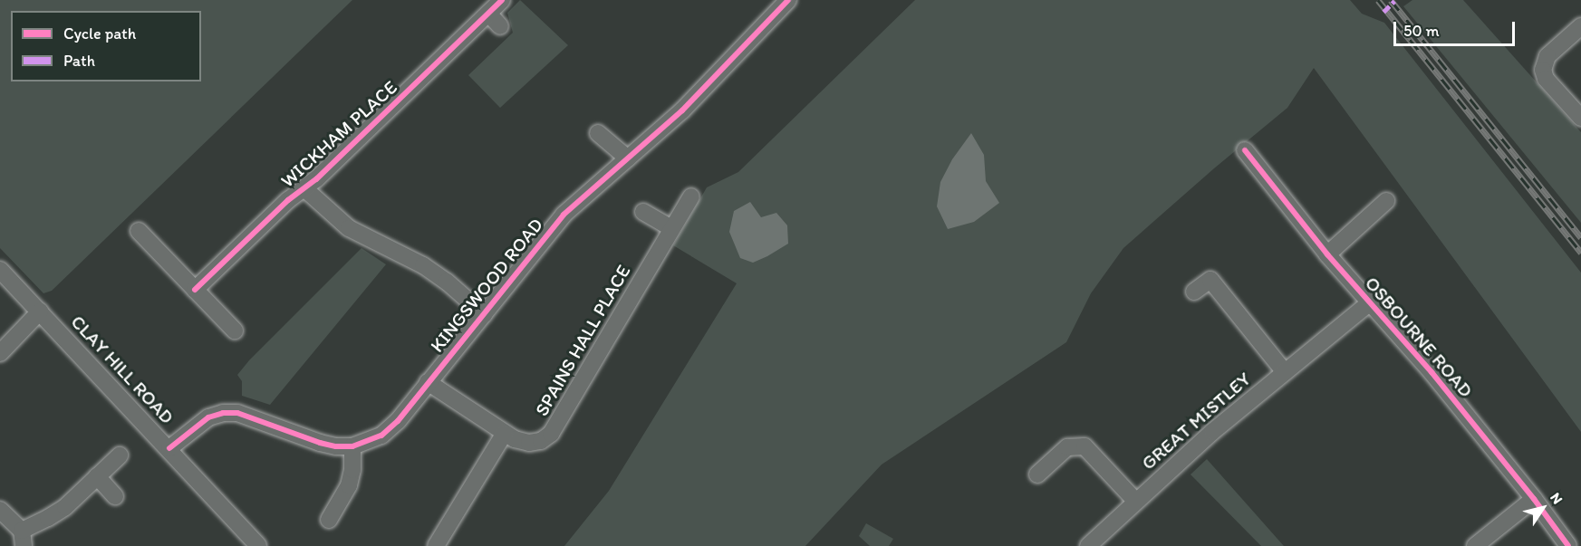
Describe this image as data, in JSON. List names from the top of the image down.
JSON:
{
  "streets": {
    "street": [
      "WICKHAM PLACE",
      "KINGSWOOD ROAD",
      "OSBOURNE ROAD",
      "SPAINS HALL PLACE",
      "CLAY HILL ROAD",
      "GREAT MISTLEY"
    ]
  },
  "crossings": [
    ["WICKHAM PLACE", "KINGSWOOD ROAD"],
    ["KINGSWOOD ROAD", "SPAINS HALL PLACE"],
    ["KINGSWOOD ROAD", "CLAY HILL ROAD"],
    ["OSBOURNE ROAD", "GREAT MISTLEY"]
  ],
  "legend": ["Cycle path", "Path"],
  "scale_bar": "50 m",
  "north": "top right"
}
